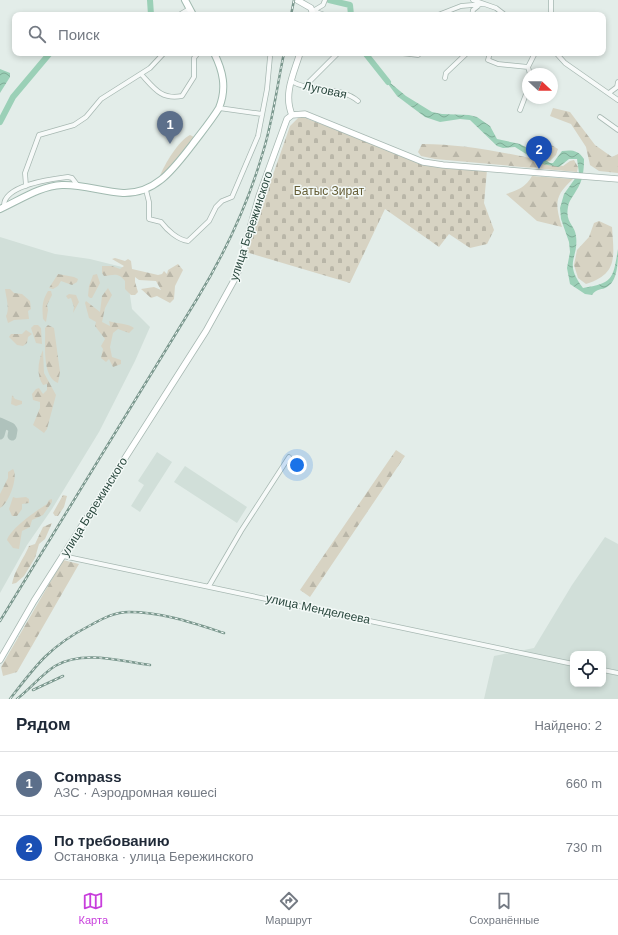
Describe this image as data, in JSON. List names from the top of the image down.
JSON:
{
  "streets": {
    "main road": ["улица Бережинского"],
    "street": ["Луговая", "улица Менделеева"]
  },
  "crossings": [
    ["улица Бережинского", "улица Менделеева"]
  ],
  "parks": ["Батыс Зират"],
  "north": "right",
  "page": {
    "search": "Поиск",
    "pins": ["1", "2"],
    "heading": ["Рядом", "Найдено: 2"],
    "list": [
      {
        "mark": "1",
        "name": "Compass",
        "note": "АЗС · Аэродромная көшесі",
        "value": "660 m"
      },
      {
        "mark": "2",
        "name": "По требованию",
        "note": "Остановка · улица Бережинского",
        "value": "730 m"
      }
    ],
    "nav": ["Карта", "Маршрут", "Сохранённые"]
  }
}
